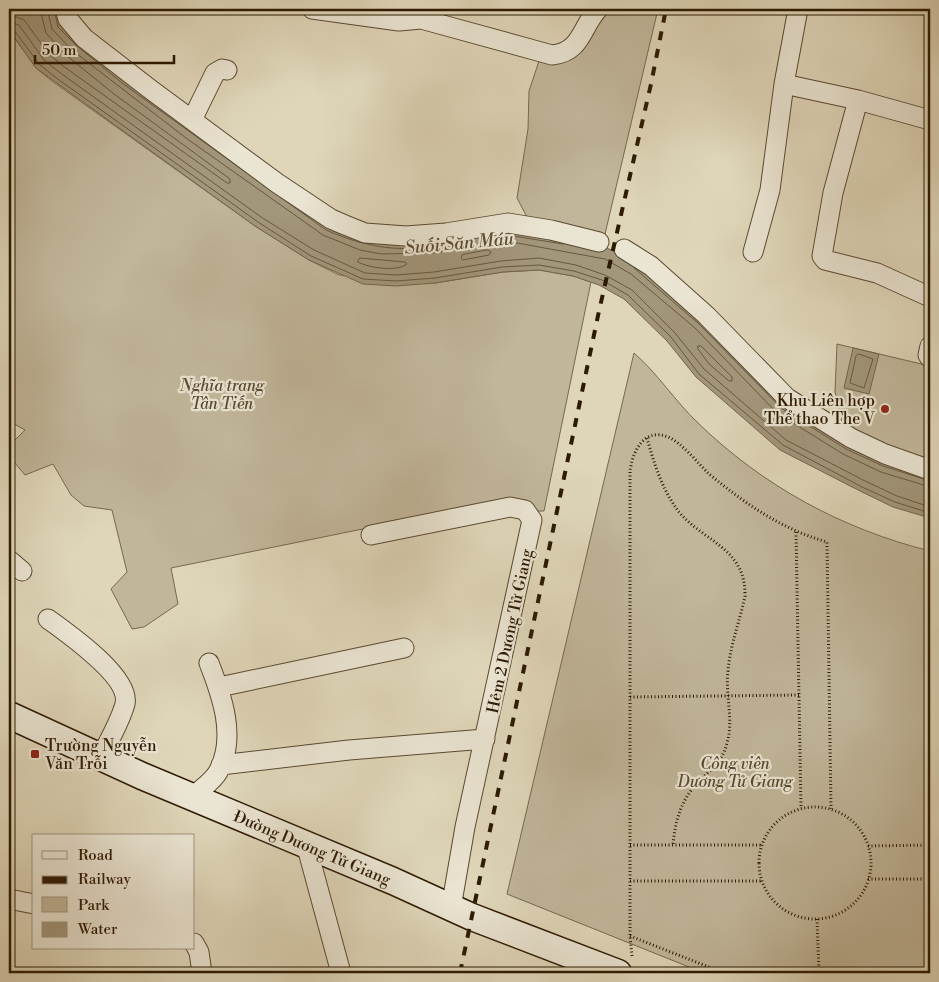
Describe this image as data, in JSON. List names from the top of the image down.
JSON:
{
  "streets": {
    "main road": ["Đường Dương Tử Giang"],
    "street": ["Hẻm 2 Dương Tử Giang"]
  },
  "crossings": [
    ["Hẻm 2 Dương Tử Giang", "Đường Dương Tử Giang"]
  ],
  "water": ["Suối Săn Máu"],
  "parks": ["Nghĩa trang Tân Tiến", "Công viên Dương Tử Giang"],
  "places": {
    "other": ["Khu Liên hợp Thể thao The V"],
    "transit": ["Trường Nguyễn Văn Trỗi"]
  },
  "legend": [
    "Road",
    "Railway",
    "Park",
    "Water"
  ],
  "scale_bar": "50 m"
}
